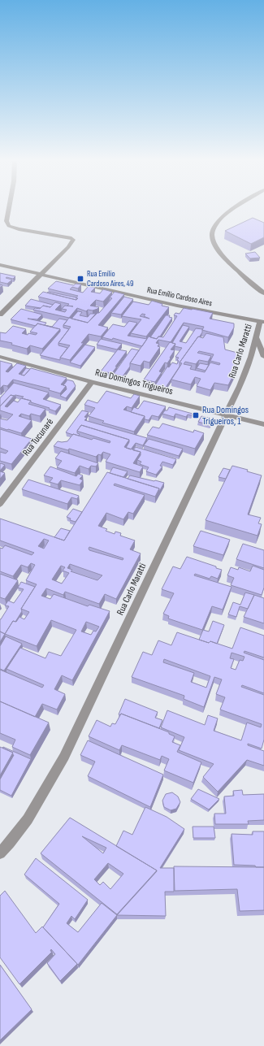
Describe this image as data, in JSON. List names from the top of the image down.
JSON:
{
  "streets": {
    "street": [
      "Rua Emílio Cardoso Aires",
      "Rua Carlo Maratti",
      "Rua Domingos Trigueiros",
      "Rua Tucunaré"
    ]
  },
  "crossings": [
    ["Rua Emílio Cardoso Aires", "Rua Carlo Maratti"],
    ["Rua Carlo Maratti", "Rua Domingos Trigueiros"],
    ["Rua Domingos Trigueiros", "Rua Tucunaré"]
  ],
  "places": {
    "transit": ["Rua Emílio Cardoso Aires, 49", "Rua Domingos Trigueiros, 1"]
  }
}
